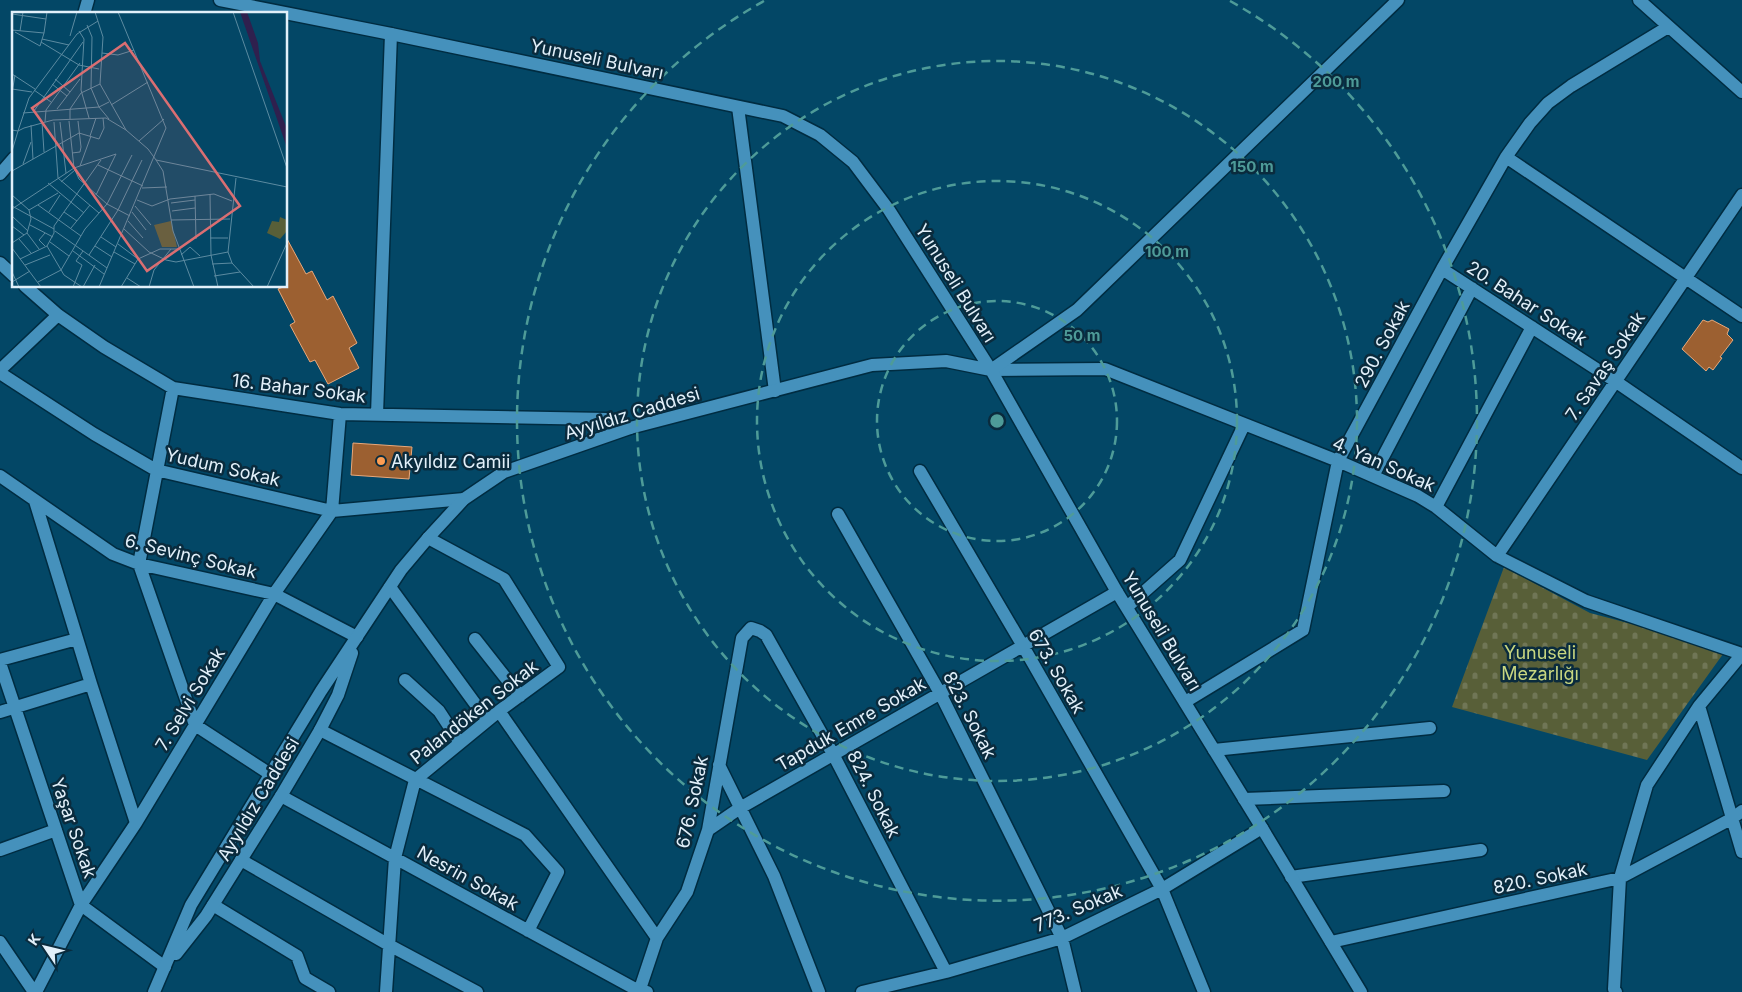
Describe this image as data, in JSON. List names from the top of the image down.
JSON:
{
  "streets": {
    "street": [
      "Yunuseli Bulvarı",
      "20. Bahar Sokak",
      "290. Sokak",
      "7. Savaş Sokak",
      "16. Bahar Sokak",
      "Ayyıldız Caddesi",
      "4. Yan Sokak",
      "Yudum Sokak",
      "6. Sevinç Sokak",
      "673. Sokak",
      "7. Selvi Sokak",
      "Palandöken Sokak",
      "823. Sokak",
      "Tapduk Emre Sokak",
      "824. Sokak",
      "676. Sokak",
      "Yaşar Sokak",
      "Nesrin Sokak",
      "820. Sokak",
      "773. Sokak"
    ]
  },
  "crossings": [
    ["Yunuseli Bulvarı", "290. Sokak"],
    ["Yunuseli Bulvarı", "Ayyıldız Caddesi"],
    ["Yunuseli Bulvarı", "4. Yan Sokak"],
    ["Yunuseli Bulvarı", "Tapduk Emre Sokak"],
    ["Yunuseli Bulvarı", "820. Sokak"],
    ["Yunuseli Bulvarı", "773. Sokak"],
    ["20. Bahar Sokak", "290. Sokak"],
    ["20. Bahar Sokak", "7. Savaş Sokak"],
    ["290. Sokak", "4. Yan Sokak"],
    ["7. Savaş Sokak", "4. Yan Sokak"],
    ["16. Bahar Sokak", "Ayyıldız Caddesi"],
    ["Ayyıldız Caddesi", "4. Yan Sokak"],
    ["Ayyıldız Caddesi", "Yudum Sokak"],
    ["Ayyıldız Caddesi", "6. Sevinç Sokak"],
    ["Ayyıldız Caddesi", "Palandöken Sokak"],
    ["Ayyıldız Caddesi", "Yaşar Sokak"],
    ["Ayyıldız Caddesi", "Nesrin Sokak"],
    ["Yudum Sokak", "7. Selvi Sokak"],
    ["6. Sevinç Sokak", "7. Selvi Sokak"],
    ["673. Sokak", "Tapduk Emre Sokak"],
    ["673. Sokak", "773. Sokak"],
    ["7. Selvi Sokak", "Yaşar Sokak"],
    ["Palandöken Sokak", "Nesrin Sokak"],
    ["823. Sokak", "Tapduk Emre Sokak"],
    ["823. Sokak", "773. Sokak"],
    ["Tapduk Emre Sokak", "824. Sokak"],
    ["Tapduk Emre Sokak", "676. Sokak"],
    ["824. Sokak", "676. Sokak"],
    ["824. Sokak", "773. Sokak"],
    ["676. Sokak", "Nesrin Sokak"]
  ],
  "parks": ["Yunuseli Mezarlığı"],
  "places": ["Akyıldız Camii"],
  "north": "top left",
  "rings": [
    "200 m",
    "150 m",
    "100 m",
    "50 m"
  ]
}
